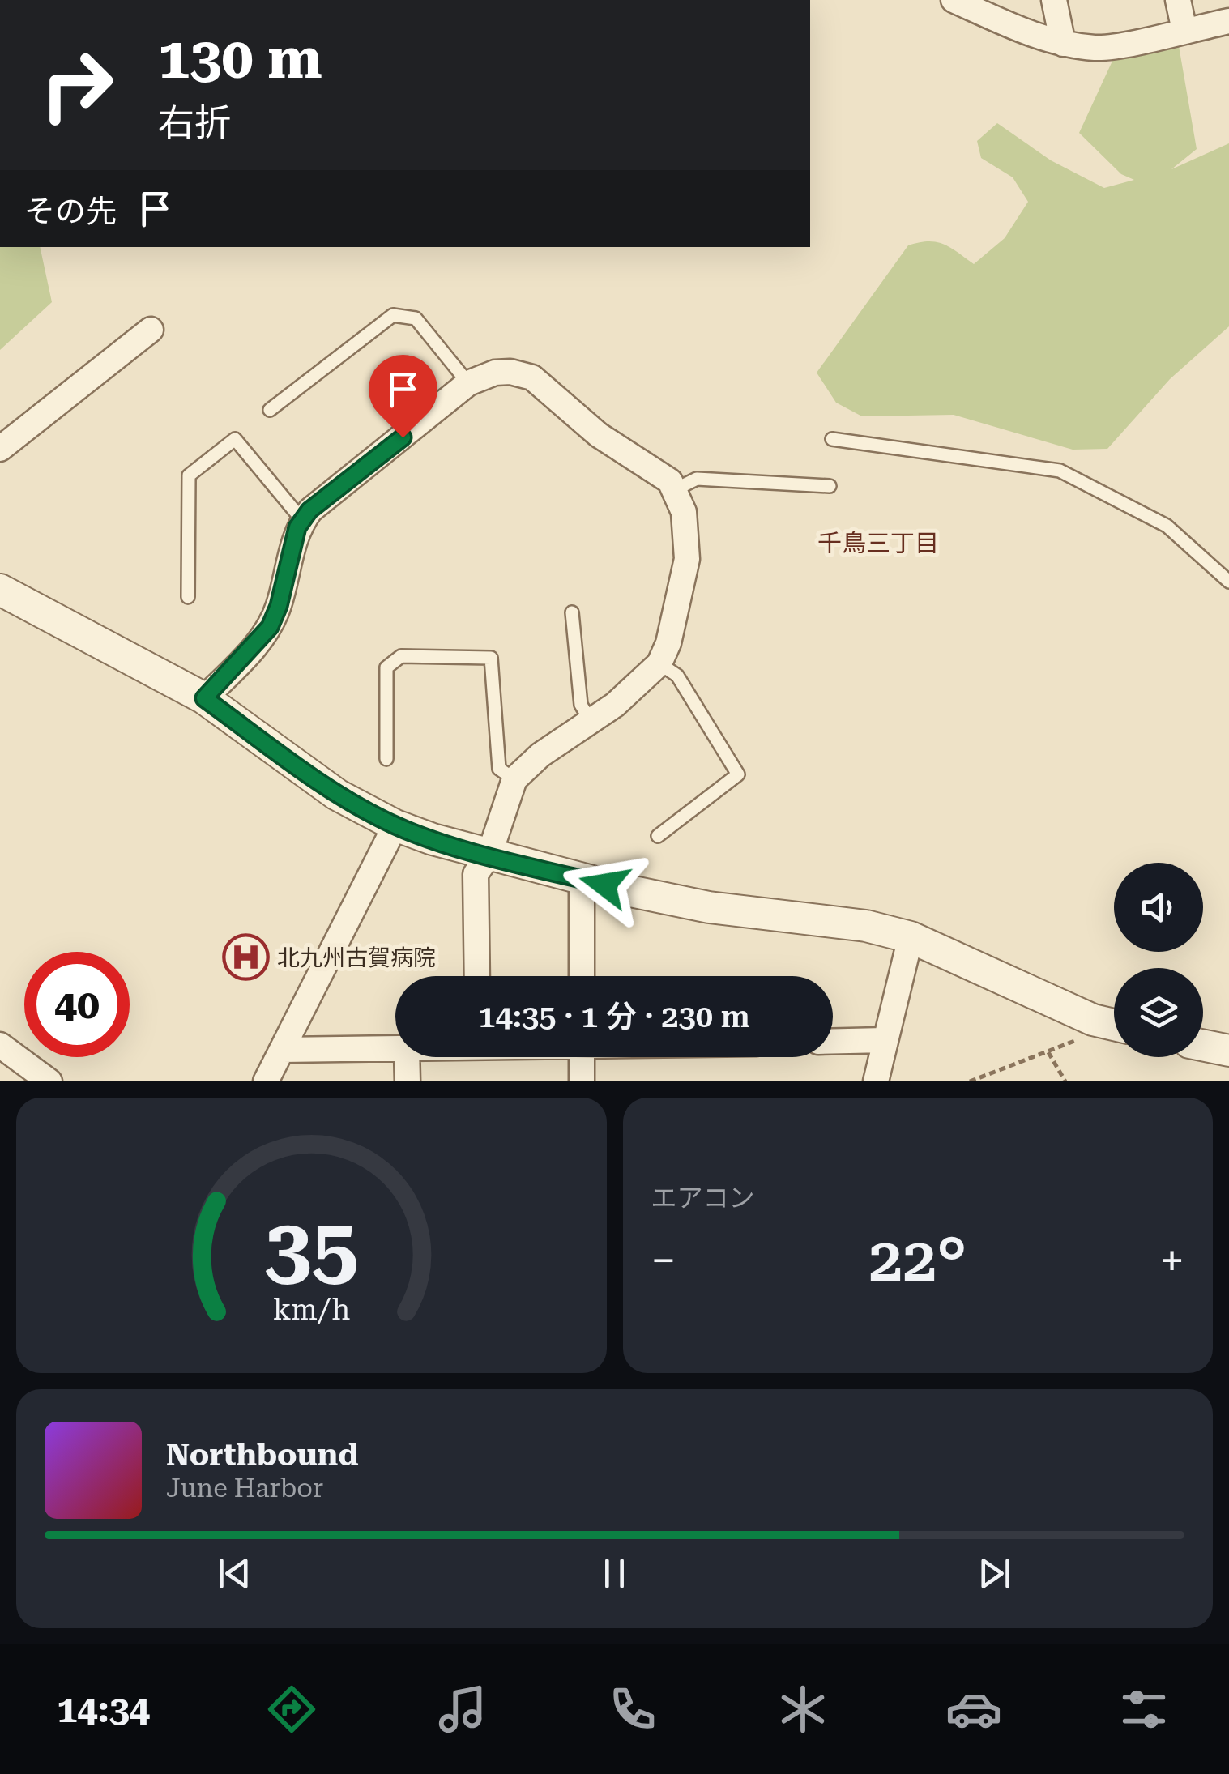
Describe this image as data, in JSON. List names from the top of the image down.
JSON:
{
  "districts": ["千鳥三丁目"],
  "places": {
    "hospital": ["北九州古賀病院"]
  },
  "page": {
    "turn": ["130 m", "右折"],
    "then": "その先",
    "limit": "40",
    "trip": "14:35 · 1 分 · 230 m",
    "tile": "エアコン",
    "heat": ["−", "22°", "+"],
    "song": ["Northbound", "June Harbor"],
    "tabs": "14:34",
    "gauge": ["35", "km/h"]
  }
}
